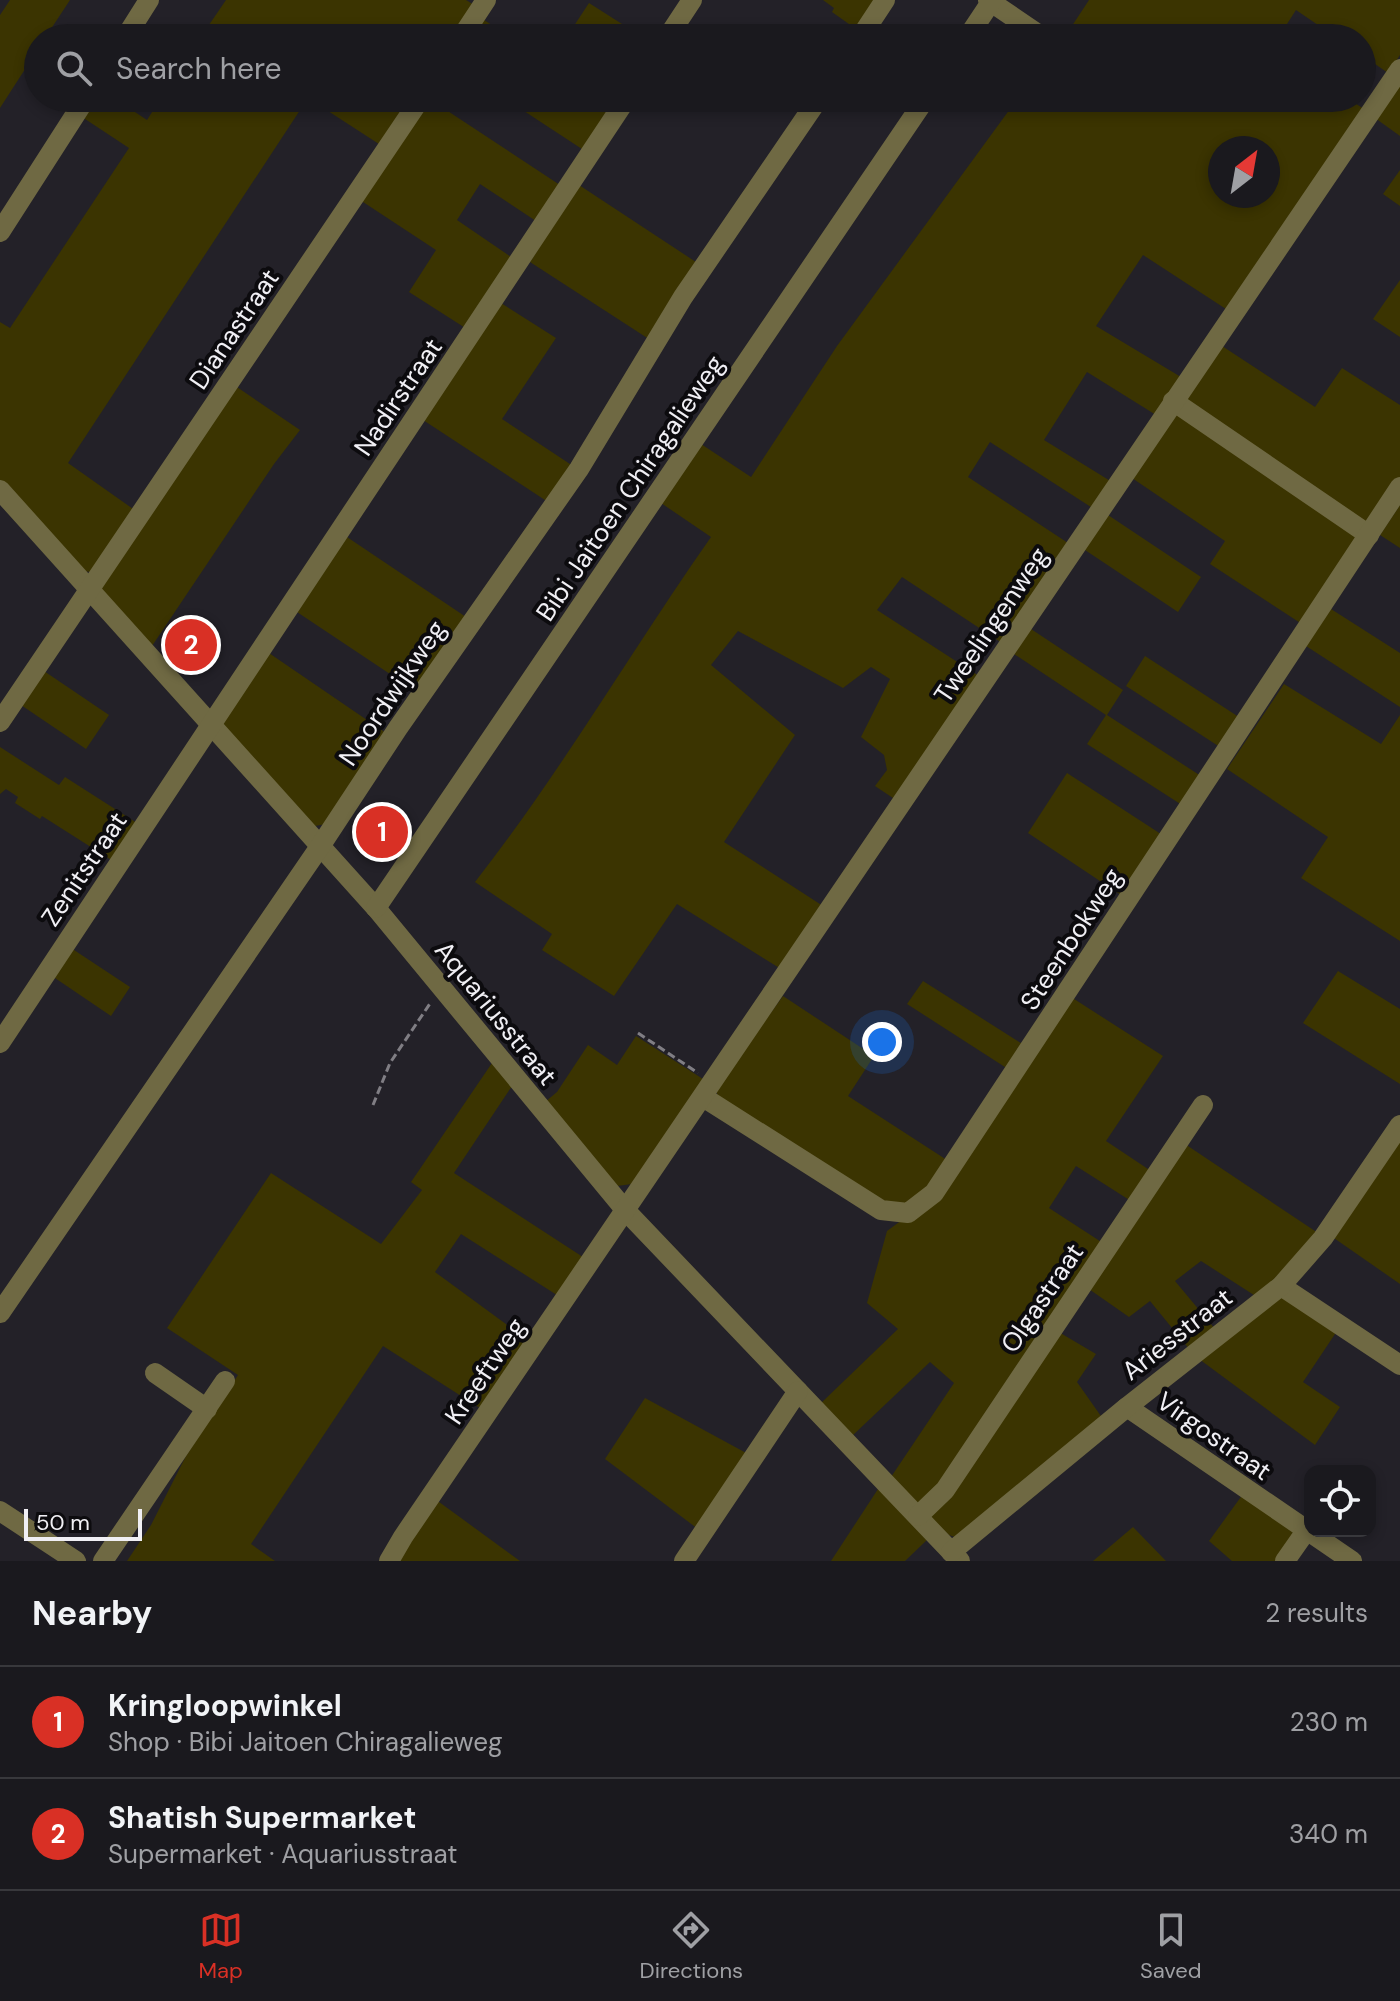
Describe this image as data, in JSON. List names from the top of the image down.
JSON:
{
  "streets": {
    "street": [
      "Dianastraat",
      "Nadirstraat",
      "Bibi Jaitoen Chiragalieweg",
      "Tweelingenweg",
      "Noordwijkweg",
      "Zenitstraat",
      "Steenbokweg",
      "Aquariusstraat",
      "Olgastraat",
      "Ariesstraat",
      "Kreeftweg",
      "Virgostraat"
    ]
  },
  "crossings": [
    ["Dianastraat", "Aquariusstraat"],
    ["Nadirstraat", "Zenitstraat"],
    ["Nadirstraat", "Aquariusstraat"],
    ["Bibi Jaitoen Chiragalieweg", "Aquariusstraat"],
    ["Tweelingenweg", "Steenbokweg"],
    ["Tweelingenweg", "Aquariusstraat"],
    ["Tweelingenweg", "Kreeftweg"],
    ["Noordwijkweg", "Aquariusstraat"],
    ["Zenitstraat", "Aquariusstraat"],
    ["Aquariusstraat", "Olgastraat"],
    ["Aquariusstraat", "Ariesstraat"],
    ["Aquariusstraat", "Kreeftweg"],
    ["Ariesstraat", "Virgostraat"]
  ],
  "scale_bar": "50 m",
  "north": "top right",
  "page": {
    "search": "Search here",
    "pins": ["2", "1"],
    "scale": "50 m",
    "heading": ["Nearby", "2 results"],
    "list": [
      {
        "mark": "1",
        "name": "Kringloopwinkel",
        "note": "Shop · Bibi Jaitoen Chiragalieweg",
        "value": "230 m"
      },
      {
        "mark": "2",
        "name": "Shatish Supermarket",
        "note": "Supermarket · Aquariusstraat",
        "value": "340 m"
      }
    ],
    "nav": ["Map", "Directions", "Saved"]
  }
}
